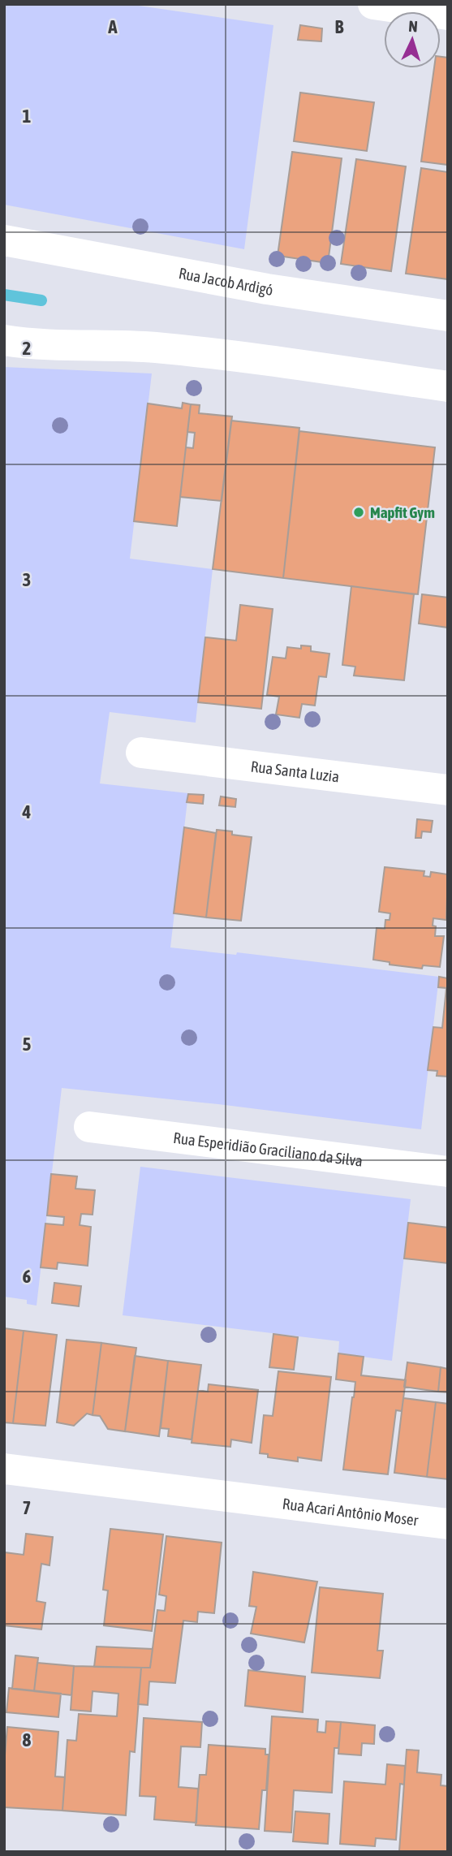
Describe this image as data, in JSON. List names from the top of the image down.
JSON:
{
  "streets": {
    "street": [
      "Rua Jacob Ardigó",
      "Rua Santa Luzia",
      "Rua Esperidião Graciliano da Silva",
      "Rua Acari Antônio Moser"
    ]
  },
  "places": ["Mapfit Gym"],
  "north": "top",
  "grid": {
    "columns": ["A", "B"],
    "rows": [
      "1",
      "2",
      "3",
      "4",
      "5",
      "6",
      "7",
      "8"
    ]
  }
}
